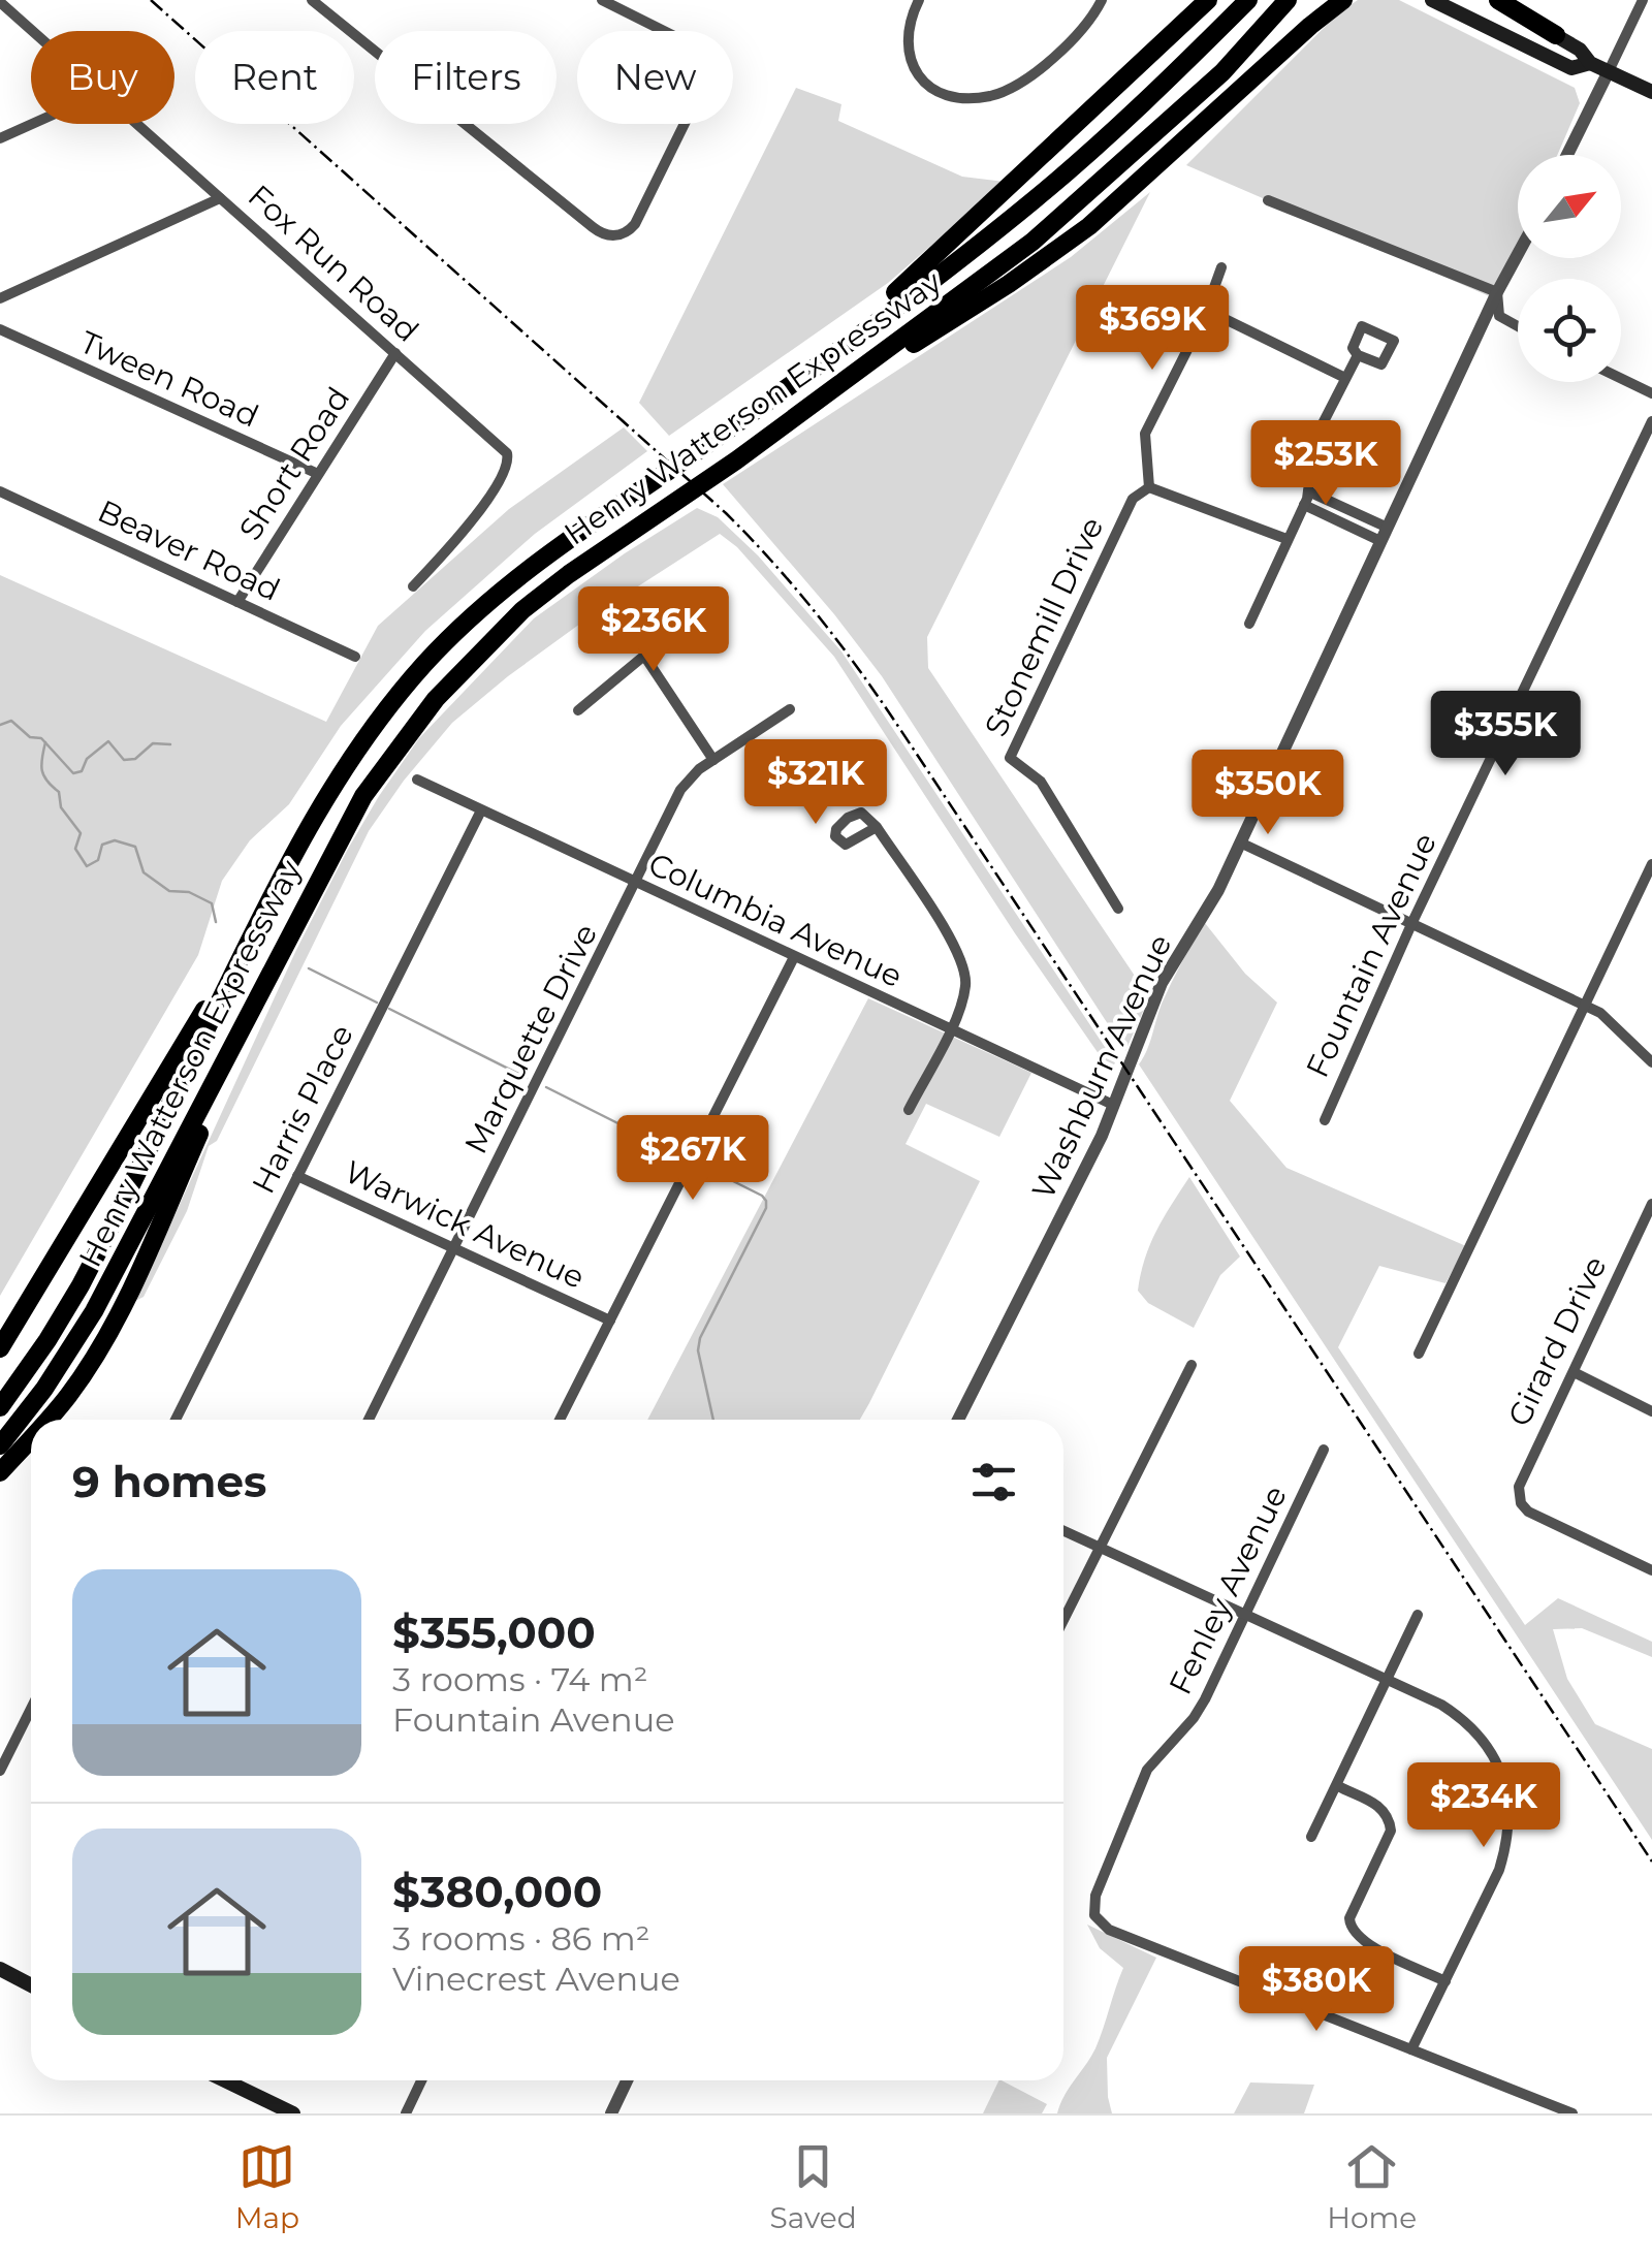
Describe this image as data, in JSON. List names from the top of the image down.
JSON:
{
  "streets": {
    "highway": ["Henry Watterson Expressway"],
    "street": [
      "Fox Run Road",
      "Tween Road",
      "Short Road",
      "Beaver Road",
      "Stonemill Drive",
      "Columbia Avenue",
      "Fountain Avenue",
      "Marquette Drive",
      "Washburn Avenue",
      "Harris Place",
      "Warwick Avenue",
      "Girard Drive",
      "Fenley Avenue"
    ]
  },
  "crossings": [
    ["Fox Run Road", "Short Road"],
    ["Tween Road", "Short Road"],
    ["Short Road", "Beaver Road"],
    ["Columbia Avenue", "Marquette Drive"],
    ["Columbia Avenue", "Washburn Avenue"],
    ["Columbia Avenue", "Harris Place"],
    ["Marquette Drive", "Warwick Avenue"],
    ["Harris Place", "Warwick Avenue"]
  ],
  "north": "top right",
  "page": {
    "chip": [
      "Buy",
      "Rent",
      "Filters",
      "New"
    ],
    "price": [
      "$369K",
      "$253K",
      "$236K",
      "$355K",
      "$321K",
      "$350K",
      "$267K",
      "$234K",
      "$380K"
    ],
    "heading": "9 homes",
    "list": [
      {
        "name": "$355,000",
        "note": "3 rooms · 74 m² · Fountain Avenue"
      },
      {
        "name": "$380,000",
        "note": "3 rooms · 86 m² · Vinecrest Avenue"
      }
    ],
    "tabs": ["Map", "Saved", "Home"]
  }
}
